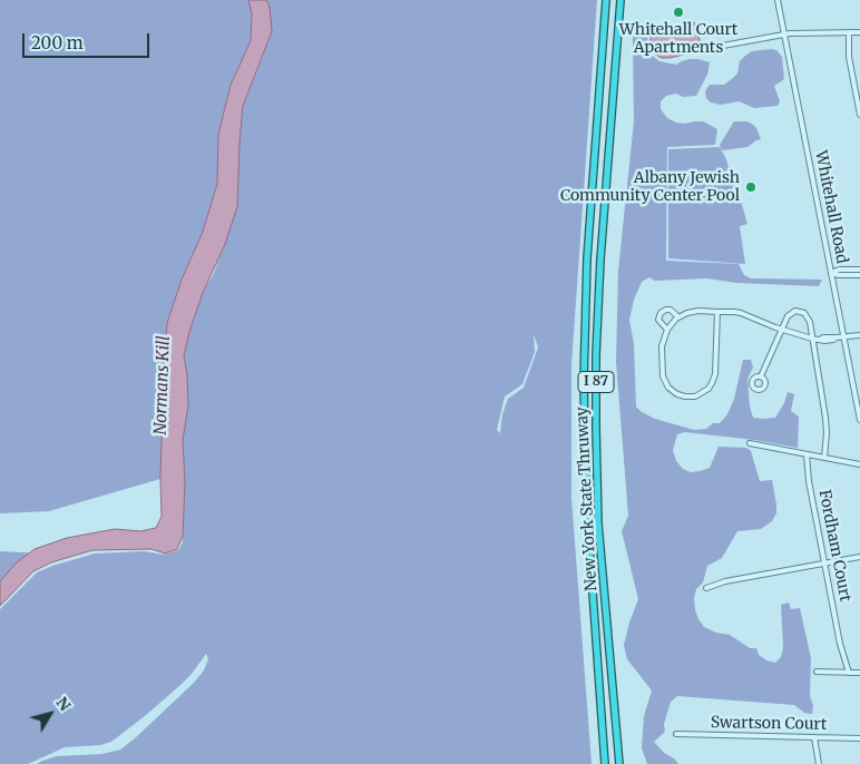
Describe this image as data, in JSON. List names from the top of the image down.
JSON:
{
  "streets": {
    "highway": ["I 87", "New York State Thruway"],
    "street": ["Whitehall Road", "Fordham Court", "Swartson Court"]
  },
  "water": ["Normans Kill"],
  "places": ["Whitehall Court Apartments", "Albany Jewish Community Center Pool"],
  "scale_bar": "200 m",
  "north": "top right"
}
